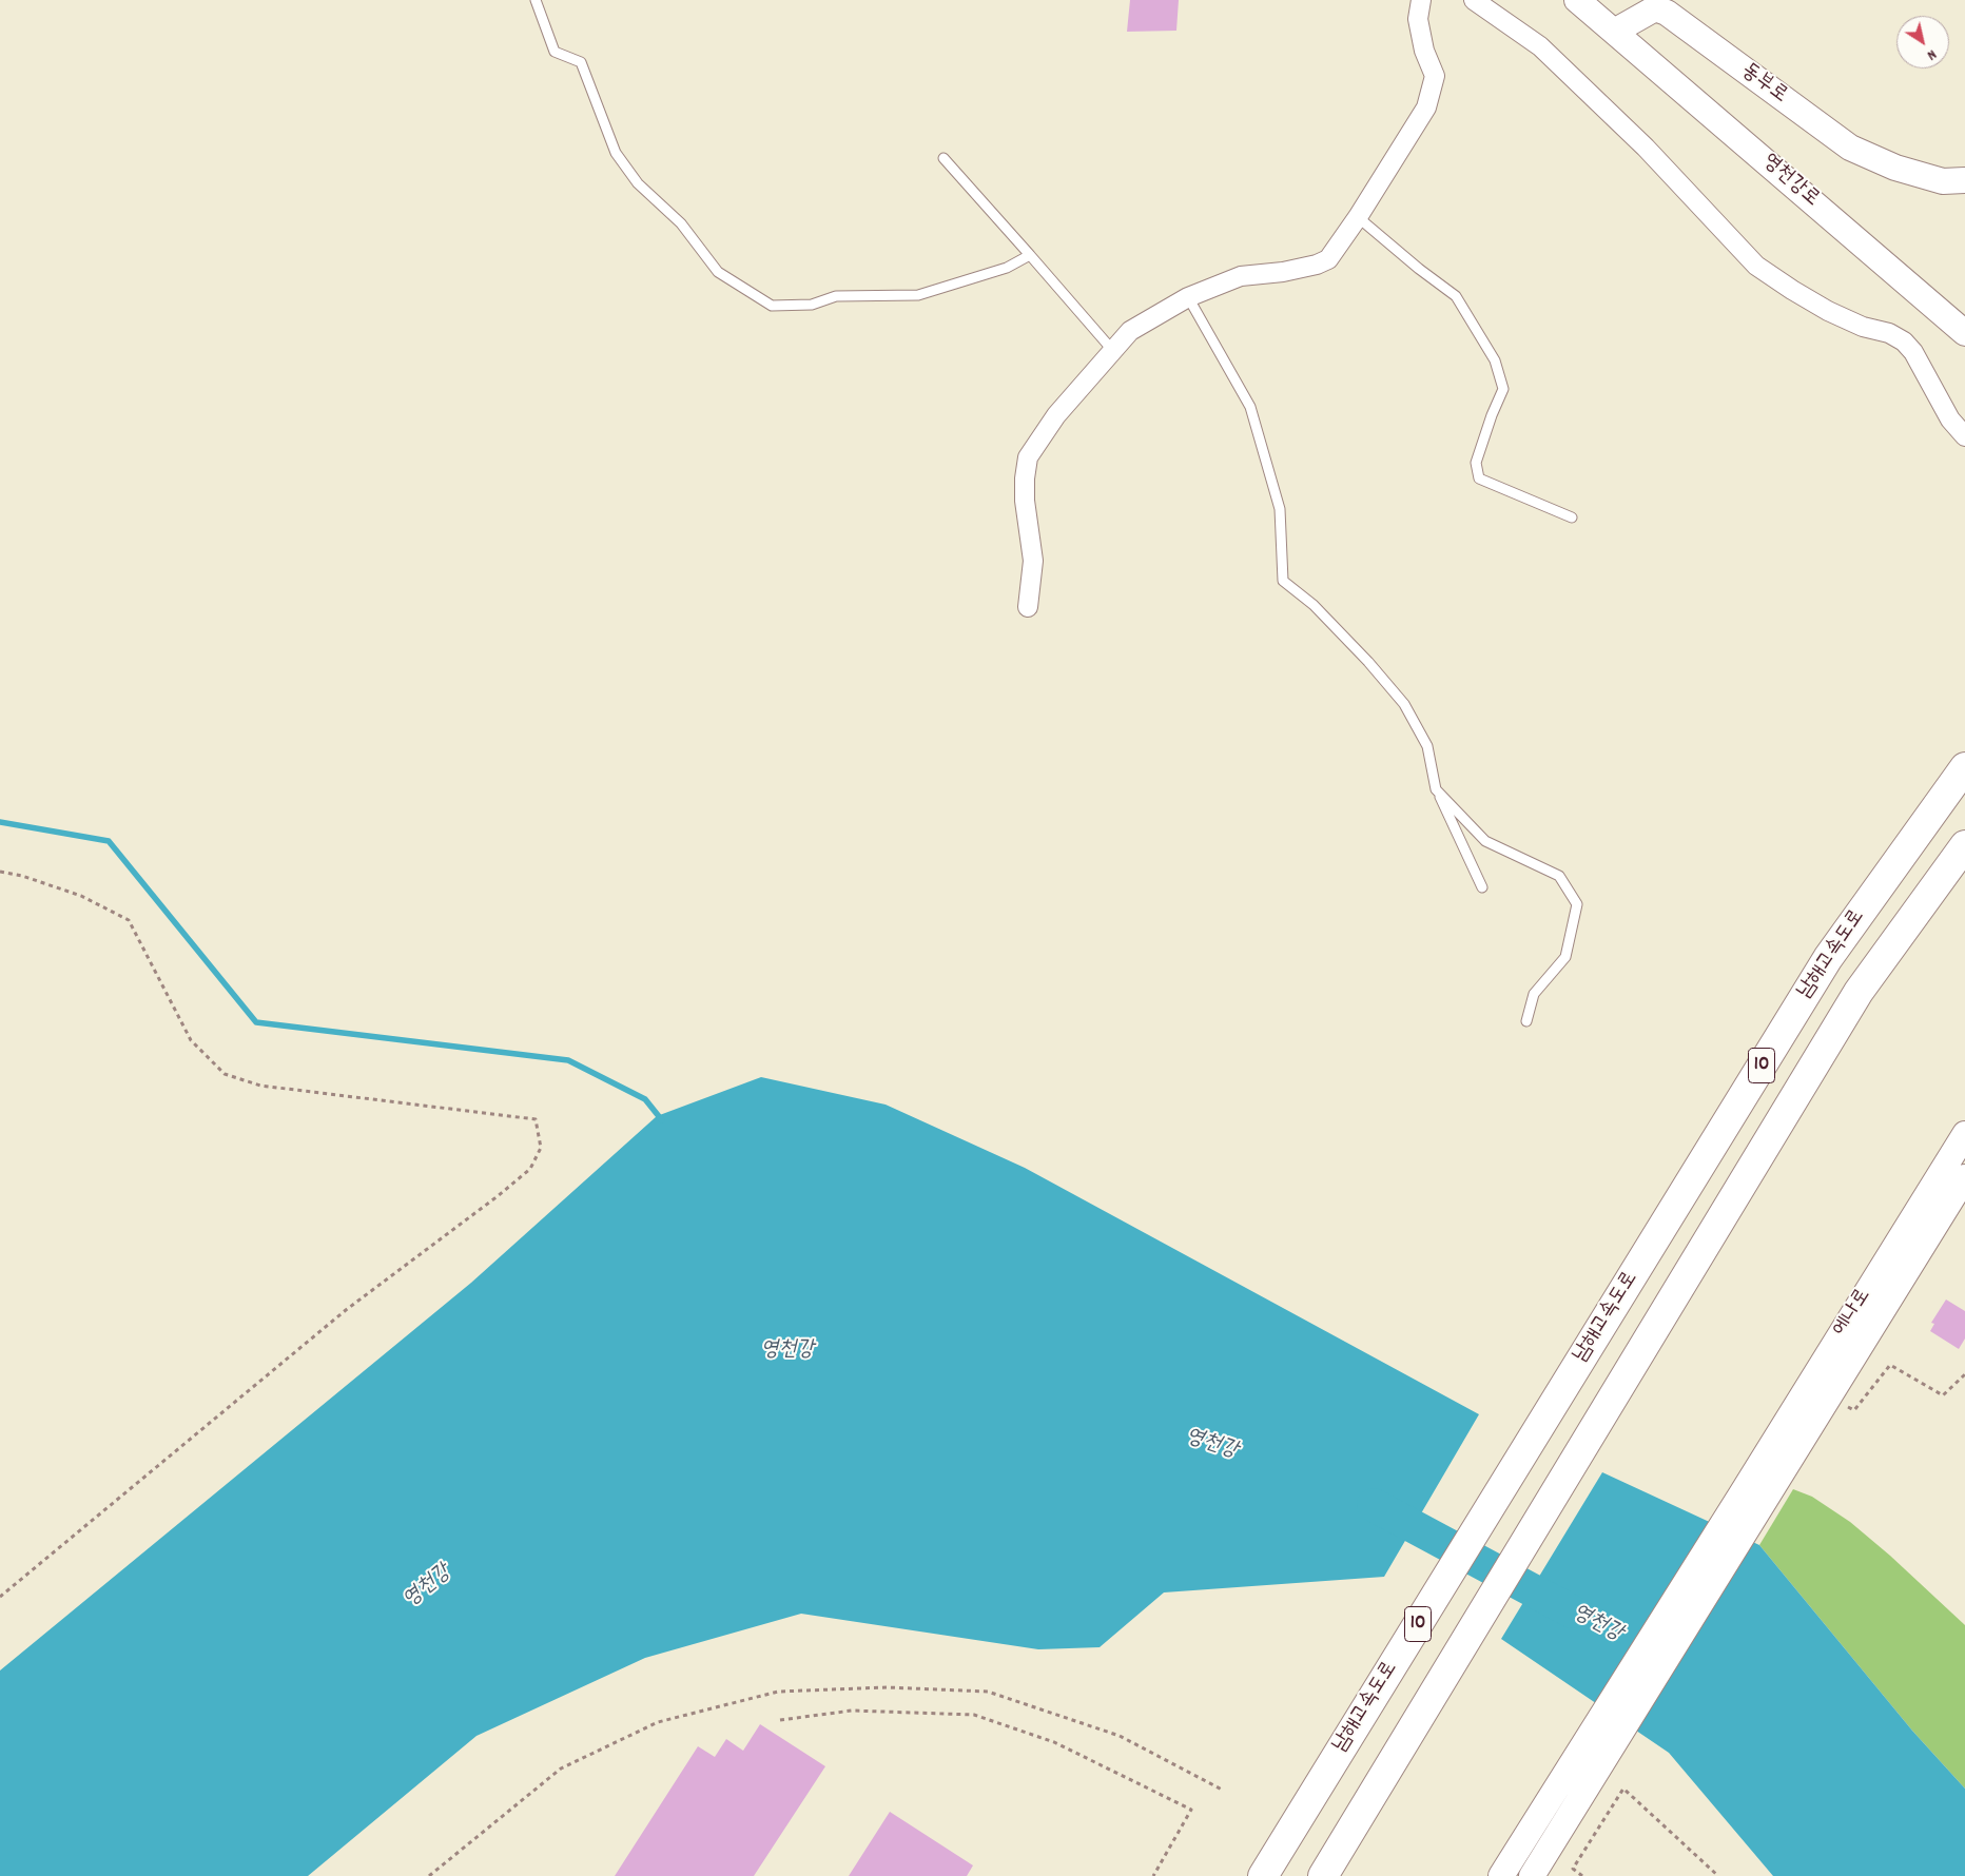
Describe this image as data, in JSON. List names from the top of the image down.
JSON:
{
  "streets": {
    "highway": ["남해고속도로", "10"],
    "street": ["동부로", "영천강로", "에나로"]
  },
  "crossings": [
    ["동부로", "영천강로"]
  ],
  "water": ["영천강"],
  "north": "bottom right"
}
